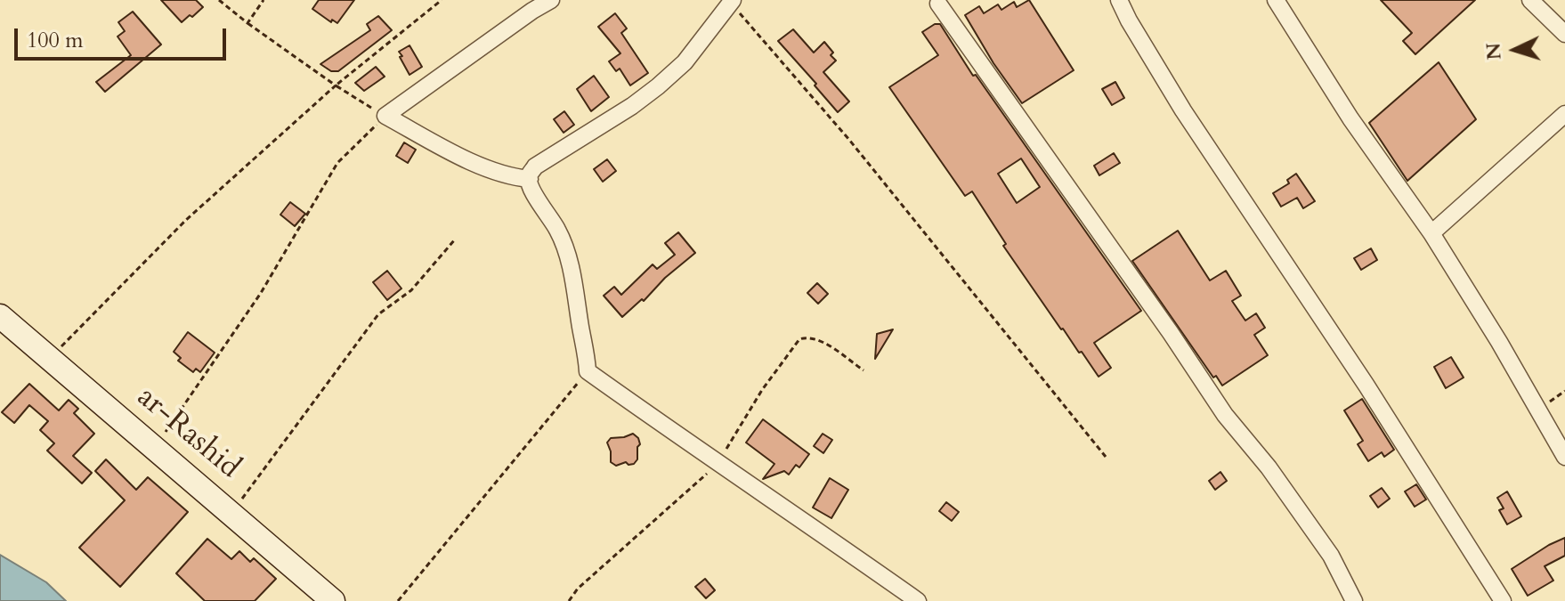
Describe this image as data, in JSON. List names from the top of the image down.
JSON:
{
  "streets": {
    "main road": ["ar-Rashid"]
  },
  "scale_bar": "100 m",
  "north": "left"
}
